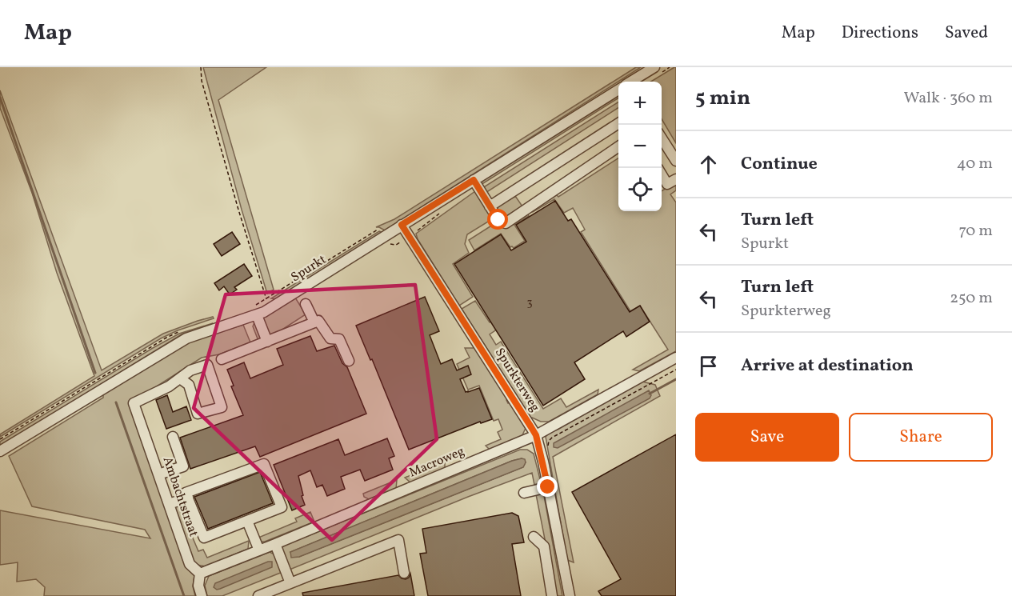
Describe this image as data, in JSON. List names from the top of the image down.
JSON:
{
  "streets": {
    "street": [
      "Spurkt",
      "Spurkterweg",
      "Macroweg",
      "Ambachtstraat"
    ]
  },
  "crossings": [
    ["Spurkt", "Spurkterweg"],
    ["Spurkterweg", "Macroweg"],
    ["Macroweg", "Ambachtstraat"]
  ],
  "house_numbers": ["3"],
  "page": {
    "header": "Map",
    "nav": ["Map", "Directions", "Saved"],
    "heading": ["5 min", "Walk · 360 m"],
    "map_buttons": ["+", "−"],
    "list": [
      ["Continue", "40 m"],
      ["Turn left", "Spurkt", "70 m"],
      ["Turn left", "Spurkterweg", "250 m"],
      "Arrive at destination"
    ],
    "buttons": ["Save", "Share"]
  }
}
